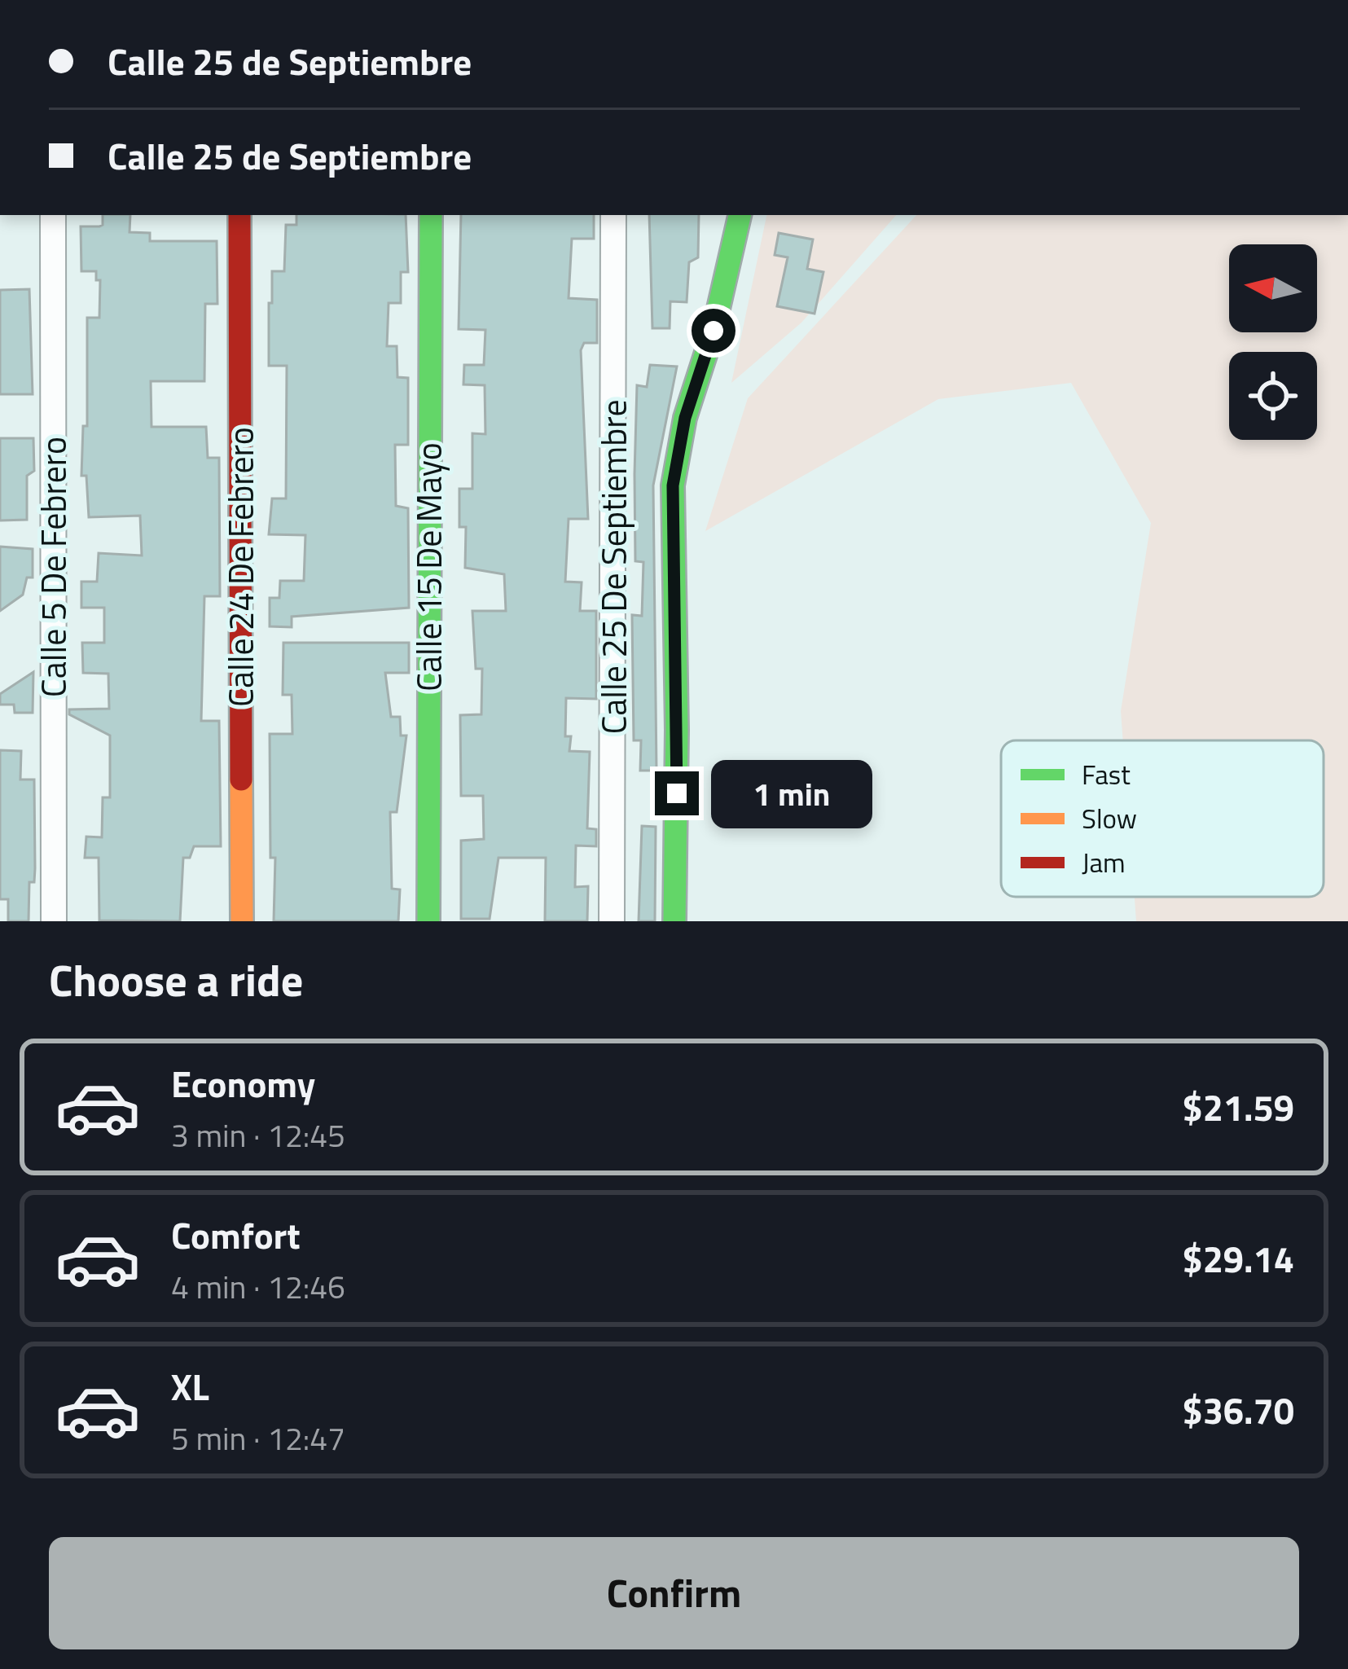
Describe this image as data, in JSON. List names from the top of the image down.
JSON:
{
  "streets": {
    "street": [
      "Calle 5 De Febrero",
      "Calle 24 De Febrero",
      "Calle 15 De Mayo",
      "Calle 25 De Septiembre"
    ]
  },
  "legend": ["Fast", "Slow", "Jam"],
  "north": "left",
  "page": {
    "banner": ["Calle 25 de Septiembre", "Calle 25 de Septiembre"],
    "bubble": "1 min",
    "heading": "Choose a ride",
    "list": [
      {
        "name": "Economy",
        "note": "3 min · 12:45",
        "value": "$21.59"
      },
      {
        "name": "Comfort",
        "note": "4 min · 12:46",
        "value": "$29.14"
      },
      {
        "name": "XL",
        "note": "5 min · 12:47",
        "value": "$36.70"
      }
    ],
    "buttons": "Confirm"
  }
}
